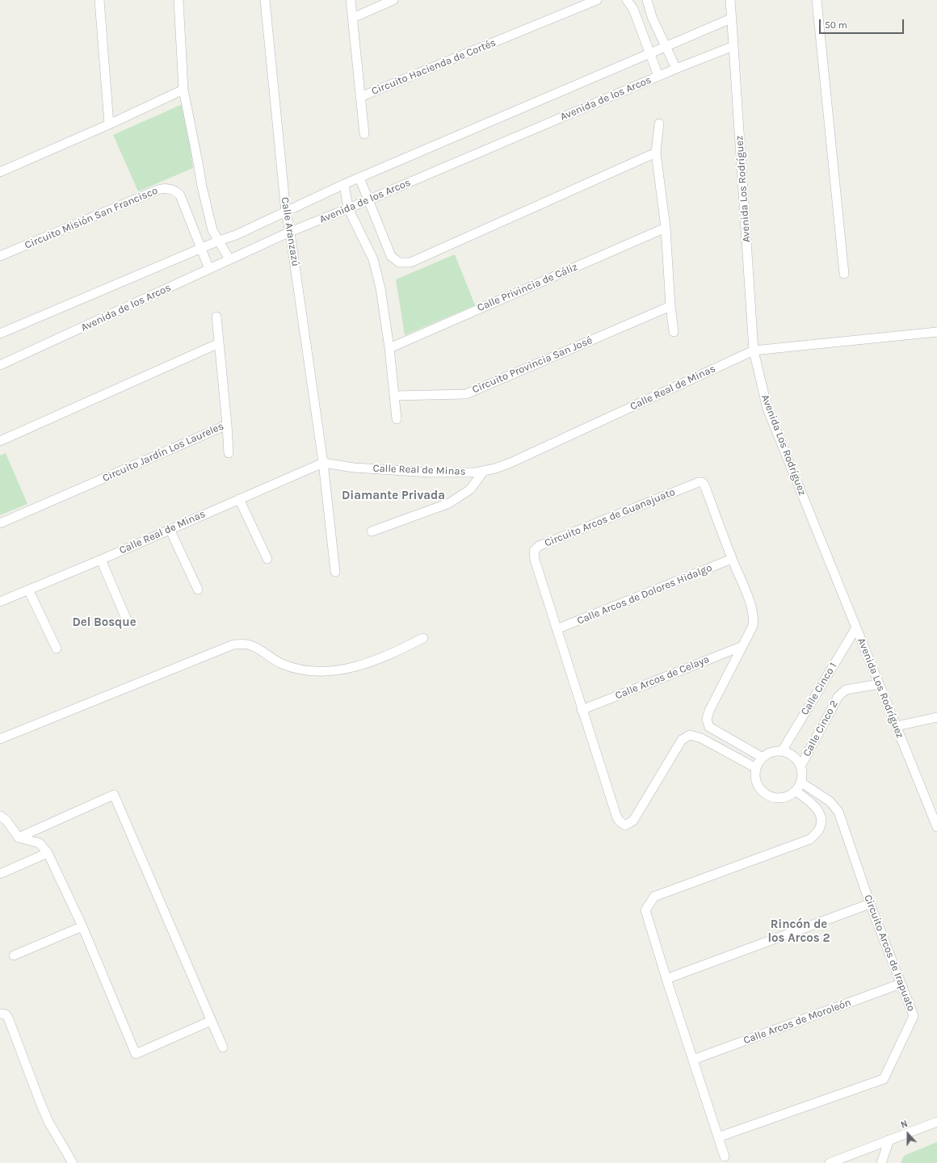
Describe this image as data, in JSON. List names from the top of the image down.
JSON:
{
  "streets": {
    "street": [
      "Circuito Hacienda de Cortés",
      "Avenida de los Arcos",
      "Avenida Los Rodríguez",
      "Circuito Misión San Francisco",
      "Calle Aranzazú",
      "Calle Privincia de Cáliz",
      "Circuito Provincia San José",
      "Calle Real de Minas",
      "Circuito Jardín Los Laureles",
      "Circuito Arcos de Guanajuato",
      "Calle Arcos de Dolores Hidalgo",
      "Calle Arcos de Celaya",
      "Calle Cinco 1",
      "Calle Cinco 2",
      "Circuito Arcos de Irapuato",
      "Calle Arcos de Moroleón"
    ]
  },
  "crossings": [
    ["Avenida de los Arcos", "Avenida Los Rodríguez"],
    ["Avenida de los Arcos", "Circuito Misión San Francisco"],
    ["Avenida de los Arcos", "Calle Aranzazú"],
    ["Avenida Los Rodríguez", "Calle Real de Minas"],
    ["Avenida Los Rodríguez", "Calle Cinco 1"],
    ["Avenida Los Rodríguez", "Calle Cinco 2"],
    ["Calle Aranzazú", "Calle Real de Minas"],
    ["Circuito Arcos de Guanajuato", "Calle Arcos de Dolores Hidalgo"],
    ["Circuito Arcos de Guanajuato", "Calle Arcos de Celaya"],
    ["Circuito Arcos de Guanajuato", "Calle Cinco 1"],
    ["Circuito Arcos de Guanajuato", "Calle Cinco 2"],
    ["Circuito Arcos de Guanajuato", "Circuito Arcos de Irapuato"],
    ["Calle Cinco 1", "Calle Cinco 2"],
    ["Calle Cinco 1", "Circuito Arcos de Irapuato"],
    ["Calle Cinco 2", "Circuito Arcos de Irapuato"],
    ["Circuito Arcos de Irapuato", "Calle Arcos de Moroleón"]
  ],
  "districts": ["Diamante Privada", "Del Bosque", "Rincón de los Arcos 2"],
  "scale_bar": "50 m",
  "north": "top"
}
